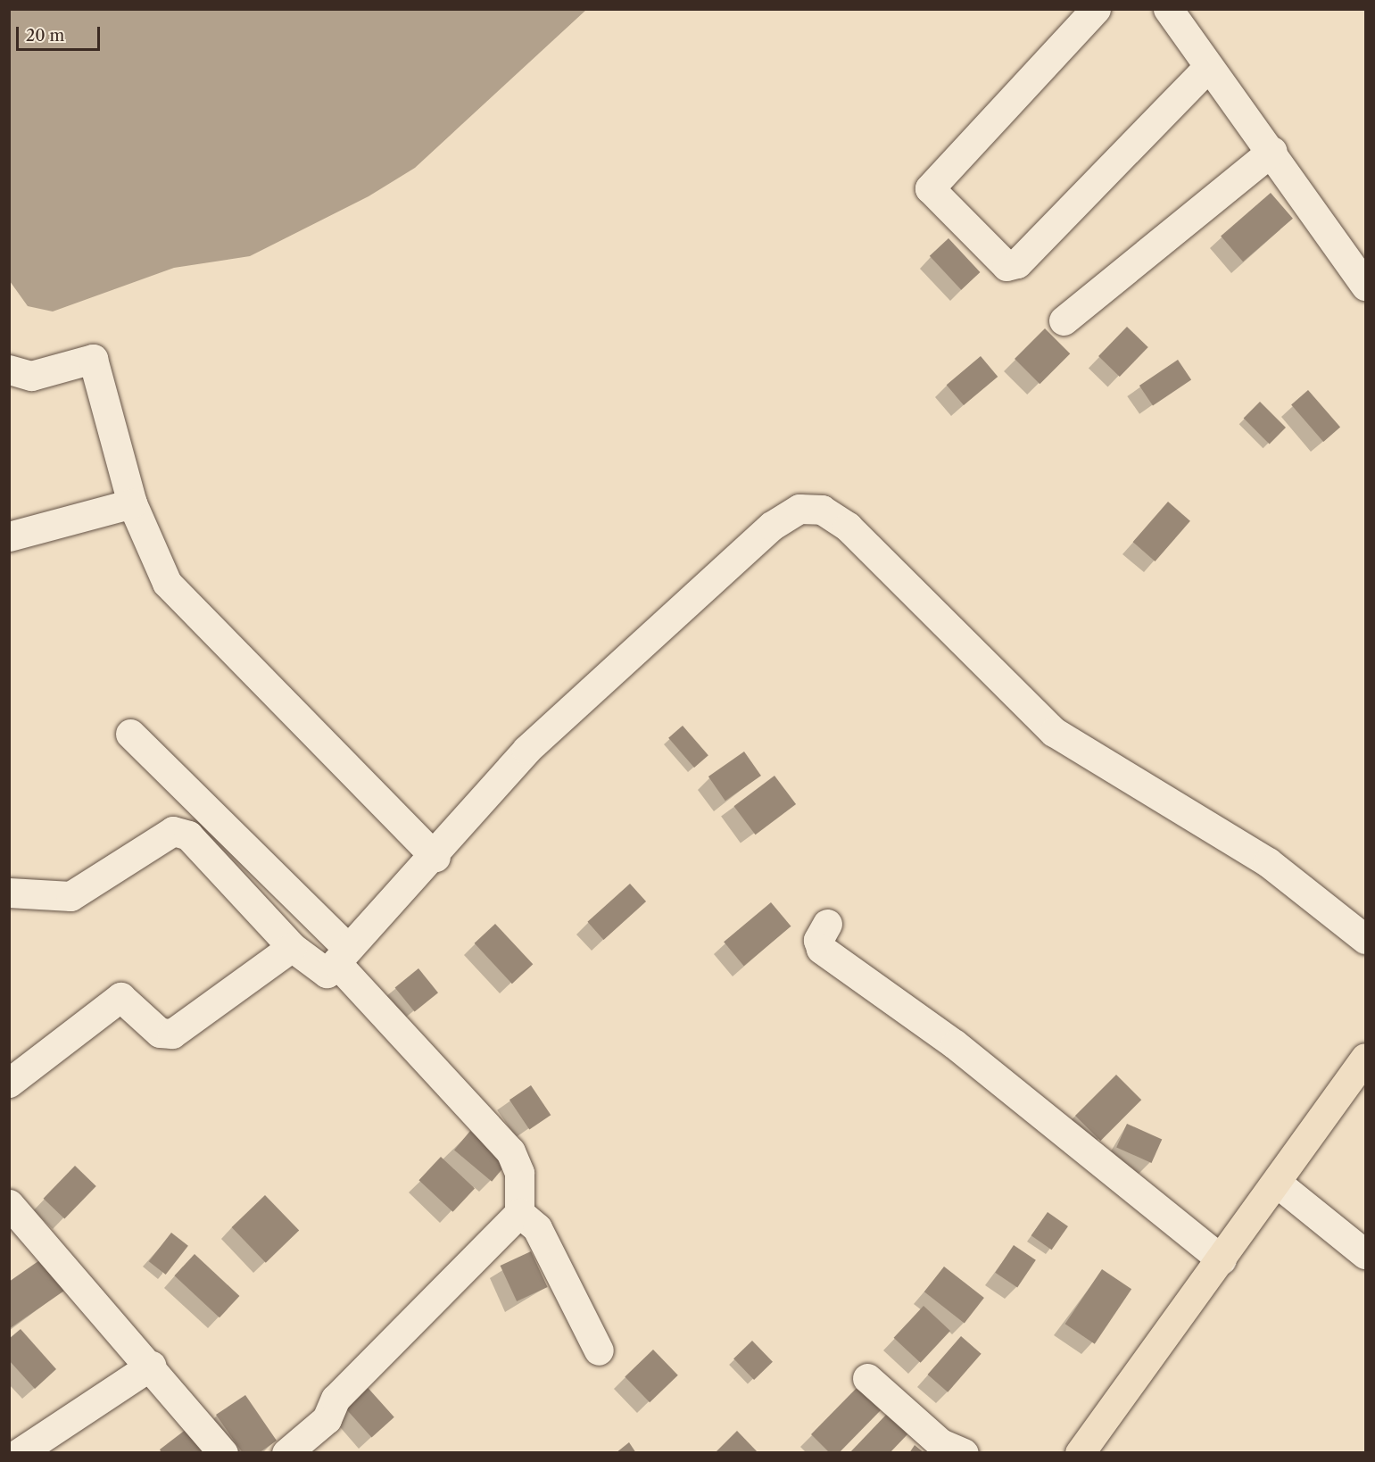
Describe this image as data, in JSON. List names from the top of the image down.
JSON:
{
  "scale_bar": "20 m"
}
